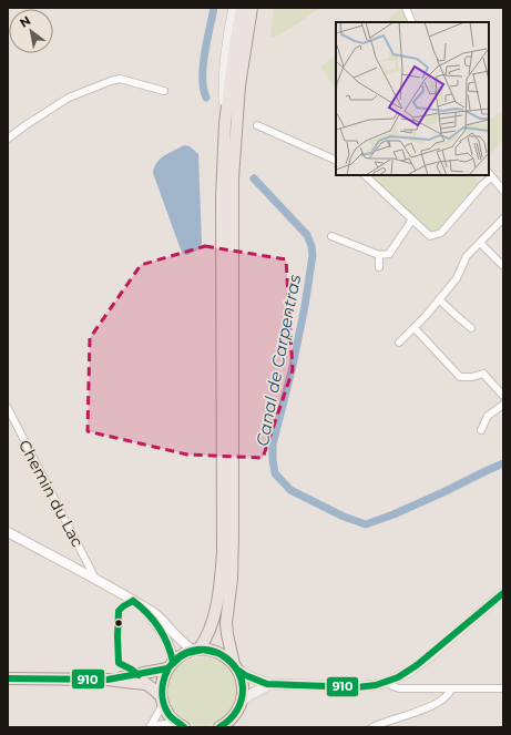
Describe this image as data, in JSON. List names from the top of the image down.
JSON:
{
  "streets": {
    "street": ["Chemin du Lac"]
  },
  "water": ["Canal de Carpentras"],
  "lines": ["transit line 910"],
  "north": "top left"
}
